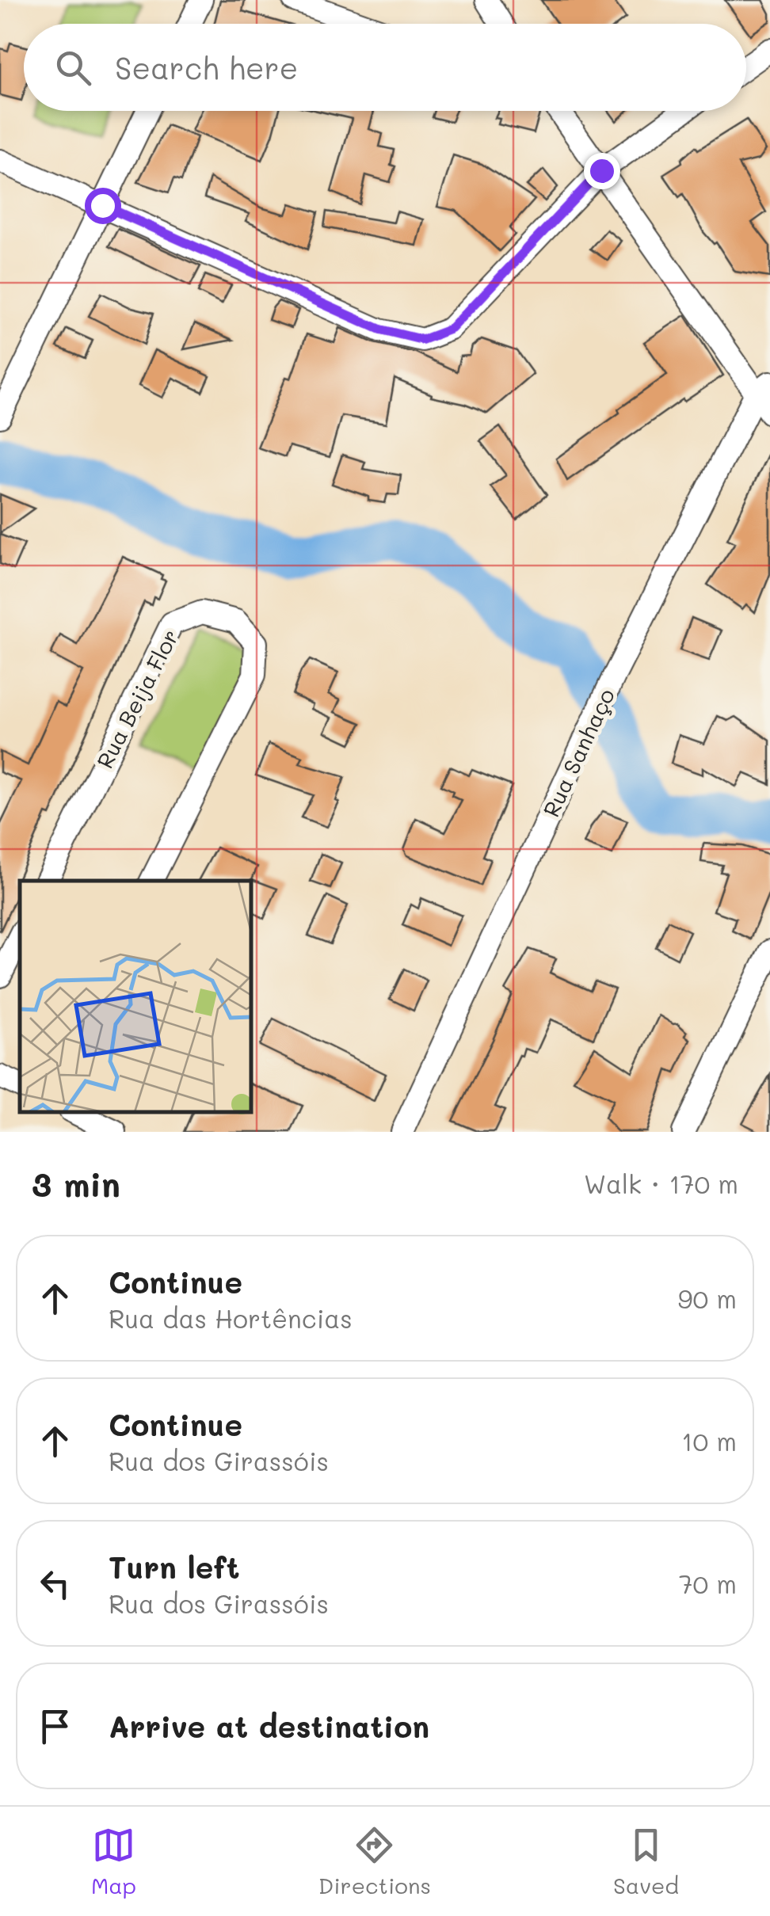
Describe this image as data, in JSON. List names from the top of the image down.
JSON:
{
  "streets": {
    "street": ["Rua Beija Flor", "Rua Sanhaço"]
  },
  "page": {
    "search": "Search here",
    "heading": ["3 min", "Walk · 170 m"],
    "list": [
      ["Continue", "Rua das Hortências", "90 m"],
      ["Continue", "Rua dos Girassóis", "10 m"],
      ["Turn left", "Rua dos Girassóis", "70 m"],
      "Arrive at destination"
    ],
    "nav": ["Map", "Directions", "Saved"]
  }
}
